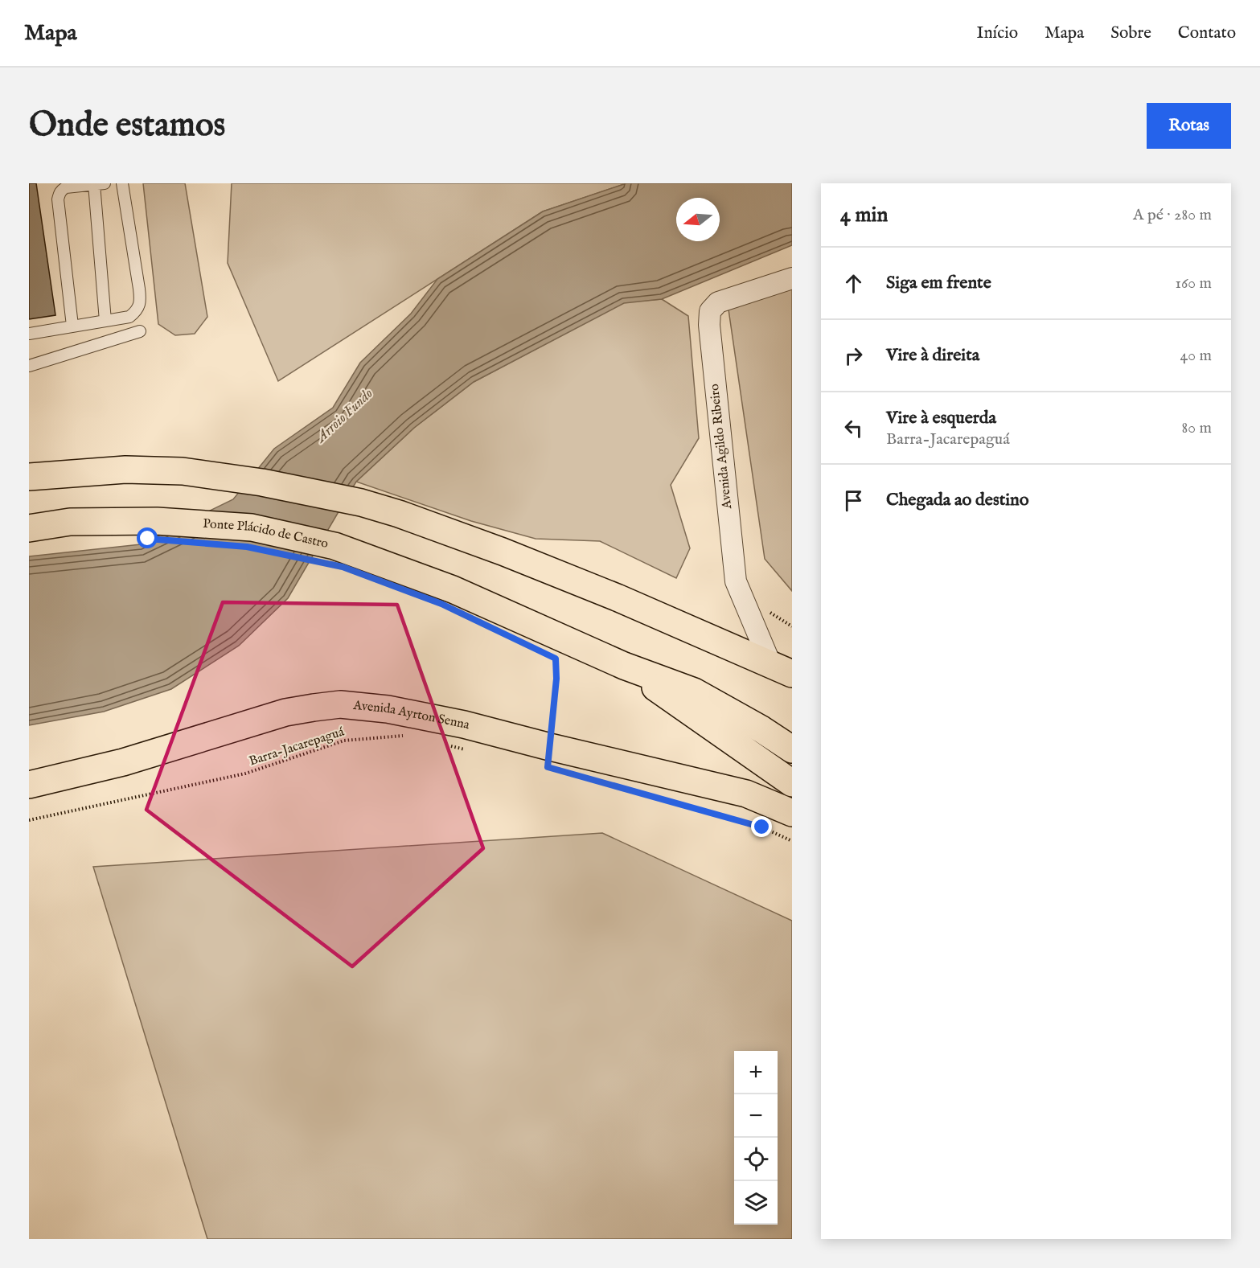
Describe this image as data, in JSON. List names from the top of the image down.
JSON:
{
  "streets": {
    "highway": ["Ponte Plácido de Castro", "Avenida Ayrton Senna"],
    "street": ["Avenida Agildo Ribeiro"],
    "path": ["Barra-Jacarepaguá"]
  },
  "water": ["Arroio Fundo"],
  "north": "left",
  "page": {
    "header": "Mapa",
    "nav": [
      "Início",
      "Mapa",
      "Sobre",
      "Contato"
    ],
    "buttons": "Rotas",
    "title": "Onde estamos",
    "heading": ["4 min", "A pé · 280 m"],
    "list": [
      ["Siga em frente", "160 m"],
      ["Vire à direita", "40 m"],
      ["Vire à esquerda", "Barra-Jacarepaguá", "80 m"],
      "Chegada ao destino"
    ],
    "map_buttons": ["+", "−"]
  }
}
